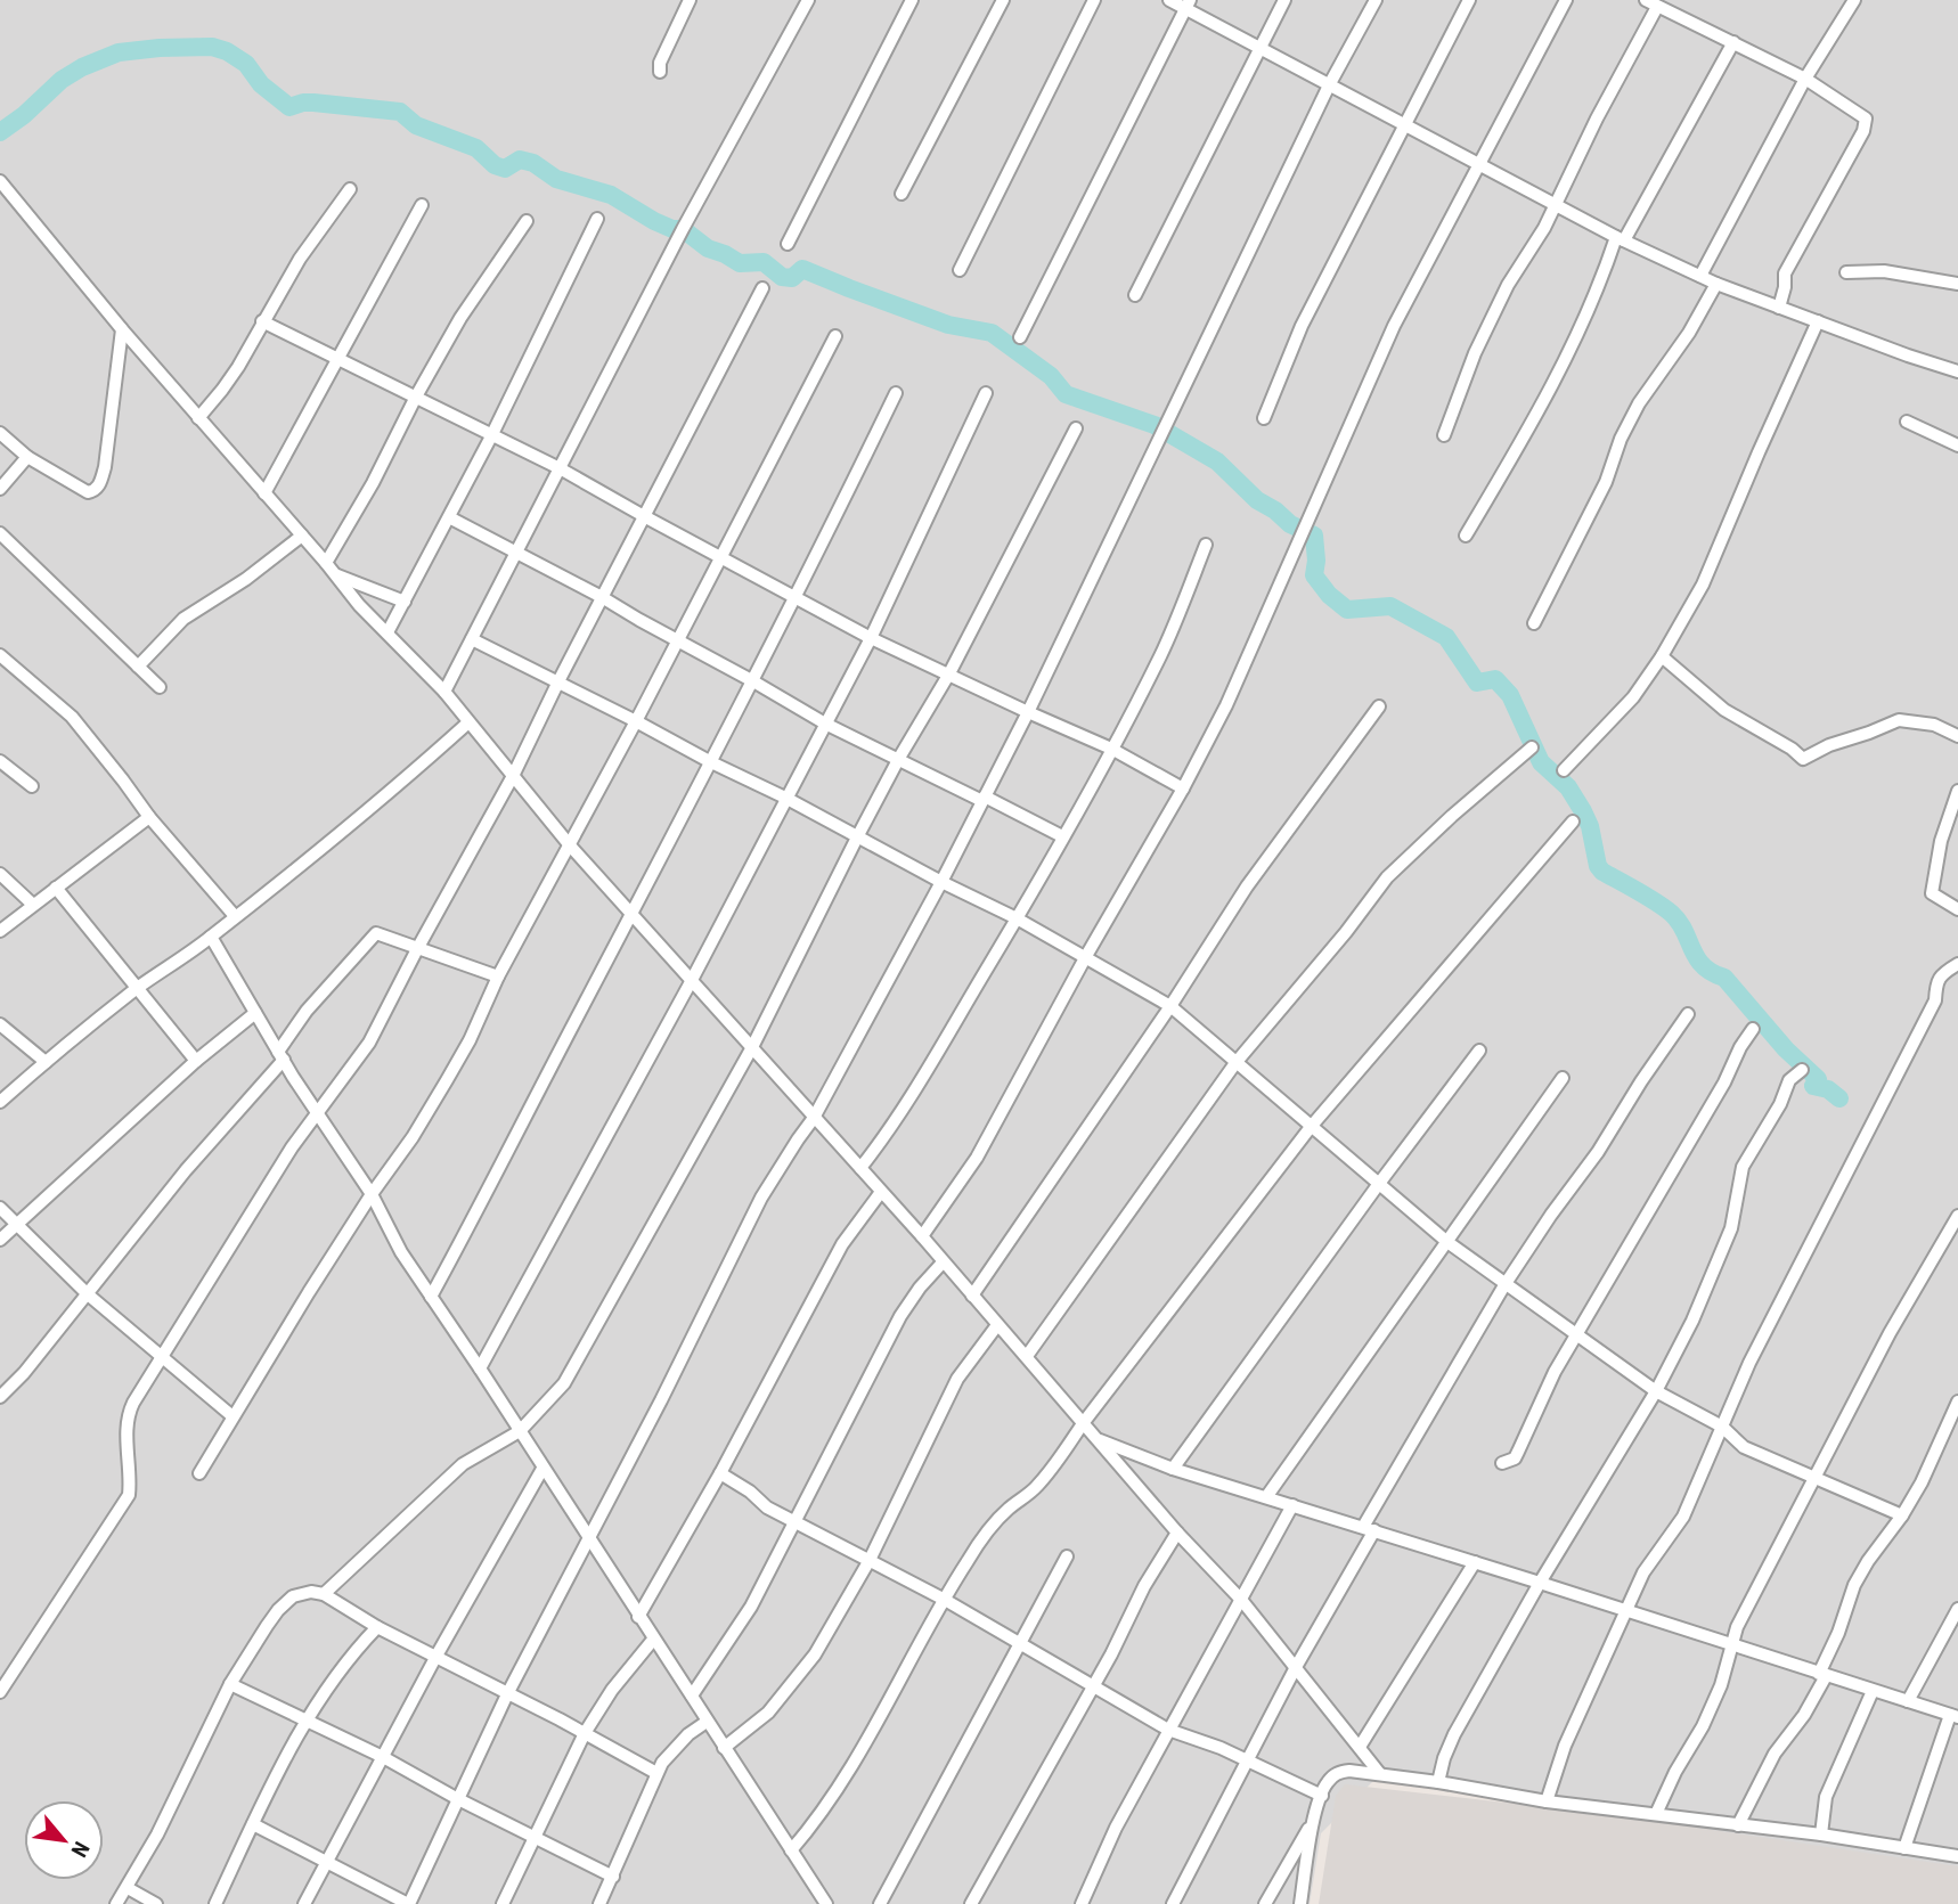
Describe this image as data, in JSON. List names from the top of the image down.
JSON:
{
  "north": "bottom right"
}
